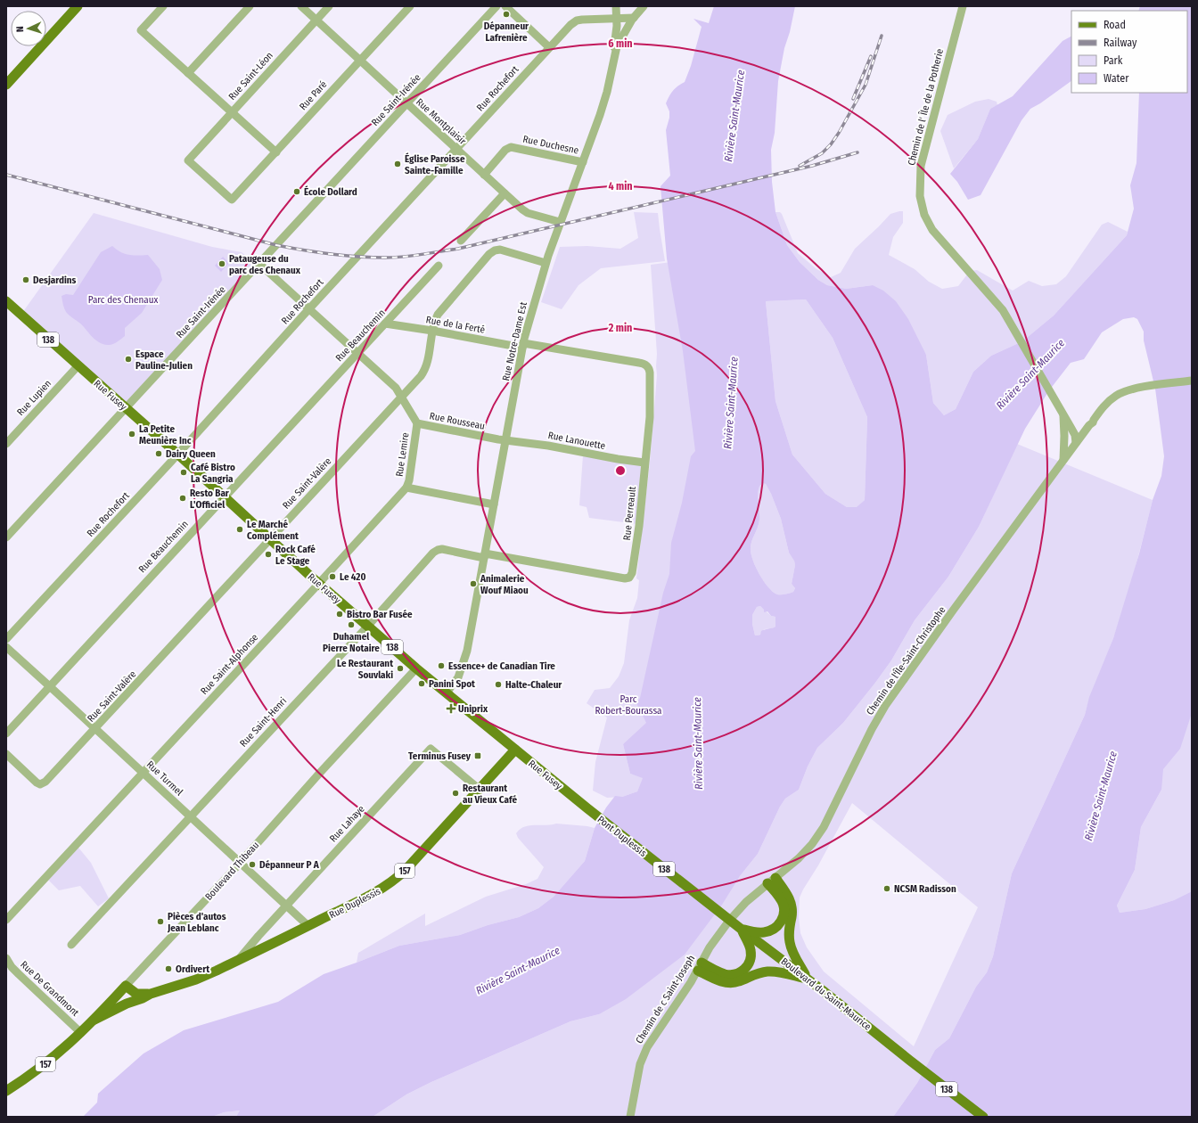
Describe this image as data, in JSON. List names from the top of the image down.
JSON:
{
  "streets": {
    "main road": [
      "138",
      "Rue Fusey",
      "Pont Duplessis",
      "Boulevard Thibeau",
      "157",
      "Rue Duplessis",
      "Boulevard du Saint-Maurice"
    ],
    "street": [
      "Rue Saint-Léon",
      "Rue Rochefort",
      "Rue Paré",
      "Rue Saint-Irénée",
      "Chemin de l' Île de la Potherie",
      "Rue Montplaisir",
      "Rue Duchesne",
      "Rue de la Ferté",
      "Rue Beauchemin",
      "Rue Notre-Dame Est",
      "Rue Lupien",
      "Rue Rousseau",
      "Rue Lanouette",
      "Rue Lemire",
      "Rue Saint-Valère",
      "Rue Perreault",
      "Chemin de l'Île-Saint-Christophe",
      "Rue Saint-Alphonse",
      "Rue Saint-Henri",
      "Rue Turmel",
      "Rue Lahaye",
      "Rue De Grandmont",
      "Chemin de c Saint-Joseph"
    ]
  },
  "crossings": [
    ["Rue Saint-Léon", "Rue Paré"],
    ["Rue Saint-Léon", "Rue Montplaisir"],
    ["Rue Rochefort", "Rue Montplaisir"],
    ["Rue Rochefort", "Rue Notre-Dame Est"],
    ["Rue Rochefort", "Rue Fusey"],
    ["Rue Rochefort", "Rue Rousseau"],
    ["Rue Paré", "Rue Montplaisir"],
    ["Rue Saint-Irénée", "Rue Montplaisir"],
    ["Rue Saint-Irénée", "Rue Fusey"],
    ["Rue Saint-Irénée", "Rue Rousseau"],
    ["Chemin de l' Île de la Potherie", "Chemin de l'Île-Saint-Christophe"],
    ["Rue Montplaisir", "Rue Duchesne"],
    ["Rue Montplaisir", "Rue Notre-Dame Est"],
    ["Rue Duchesne", "Rue Notre-Dame Est"],
    ["Rue de la Ferté", "Rue Beauchemin"],
    ["Rue de la Ferté", "Rue Notre-Dame Est"],
    ["Rue de la Ferté", "Rue Saint-Valère"],
    ["Rue de la Ferté", "Rue Perreault"],
    ["Rue Beauchemin", "Rue Fusey"],
    ["Rue Beauchemin", "Rue Rousseau"],
    ["Rue Beauchemin", "Rue Turmel"],
    ["Rue Notre-Dame Est", "Rue Fusey"],
    ["Rue Notre-Dame Est", "Rue Rousseau"],
    ["Rue Notre-Dame Est", "Rue Lanouette"],
    ["Rue Notre-Dame Est", "Rue Saint-Valère"],
    ["Rue Notre-Dame Est", "Rue Perreault"],
    ["Rue Notre-Dame Est", "Rue Saint-Henri"],
    ["Rue Fusey", "Rue Lupien"],
    ["Rue Fusey", "Rue Saint-Valère"],
    ["Rue Fusey", "Rue Saint-Alphonse"],
    ["Rue Fusey", "Rue Saint-Henri"],
    ["Rue Fusey", "Pont Duplessis"],
    ["Rue Fusey", "Boulevard Thibeau"],
    ["Rue Fusey", "Rue Duplessis"],
    ["Rue Rousseau", "Rue Lanouette"],
    ["Rue Rousseau", "Rue Lemire"],
    ["Rue Rousseau", "Rue Saint-Valère"],
    ["Rue Lanouette", "Rue Perreault"],
    ["Rue Lemire", "Rue Saint-Alphonse"],
    ["Rue Saint-Valère", "Rue Turmel"],
    ["Rue Perreault", "Rue Saint-Henri"],
    ["Chemin de l'Île-Saint-Christophe", "Chemin de c Saint-Joseph"],
    ["Rue Saint-Alphonse", "Rue Turmel"],
    ["Rue Saint-Henri", "Rue Turmel"],
    ["Rue Turmel", "Rue Lahaye"],
    ["Rue Turmel", "Boulevard Thibeau"],
    ["Rue Turmel", "Rue Duplessis"],
    ["Rue Lahaye", "Rue Duplessis"],
    ["Pont Duplessis", "Boulevard du Saint-Maurice"],
    ["Boulevard Thibeau", "Rue Duplessis"],
    ["Boulevard Thibeau", "Rue De Grandmont"]
  ],
  "water": ["Rivière Saint-Maurice"],
  "parks": ["Parc des Chenaux", "Parc Robert-Bourassa"],
  "places": {
    "other": [
      "Dépanneur Lafrenière",
      "Église Paroisse Sainte-Famille",
      "École Dollard",
      "Pataugeuse du parc des Chenaux",
      "Desjardins",
      "Espace Pauline-Julien",
      "La Petite Meunière Inc",
      "Dairy Queen",
      "Café Bistro La Sangria",
      "Resto Bar L'Officiel",
      "Le Marché Complément",
      "Rock Café Le Stage",
      "Le 420",
      "Animalerie Wouf Miaou",
      "Bistro Bar Fusée",
      "Duhamel Pierre Notaire",
      "Essence+ de Canadian Tire",
      "Le Restaurant Souvlaki",
      "Panini Spot",
      "Halte-Chaleur",
      "Restaurant au Vieux Café",
      "Dépanneur P A",
      "NCSM Radisson",
      "Pièces d'autos Jean Leblanc",
      "Ordivert"
    ],
    "health": ["Uniprix"],
    "transit": ["Terminus Fusey"]
  },
  "legend": [
    "Road",
    "Railway",
    "Park",
    "Water"
  ],
  "north": "left",
  "rings": ["6 min", "4 min", "2 min"]
}
